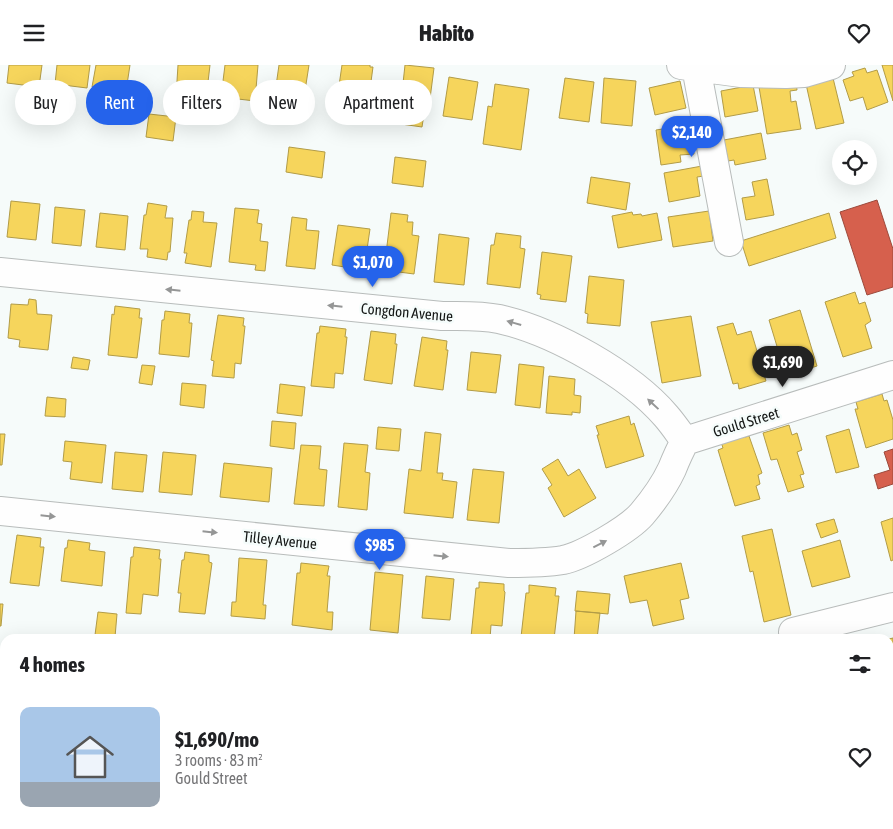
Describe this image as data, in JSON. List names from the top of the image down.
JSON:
{
  "streets": {
    "street": ["Congdon Avenue", "Gould Street", "Tilley Avenue"]
  },
  "crossings": [
    ["Congdon Avenue", "Gould Street"],
    ["Congdon Avenue", "Tilley Avenue"],
    ["Gould Street", "Tilley Avenue"]
  ],
  "one_way": ["Congdon Avenue", "Tilley Avenue"],
  "page": {
    "header": "Habito",
    "chip": [
      "Buy",
      "Rent",
      "Filters",
      "New",
      "Apartment"
    ],
    "price": [
      "$2,140",
      "$1,070",
      "$1,690",
      "$985"
    ],
    "heading": "4 homes",
    "list": [
      {
        "name": "$1,690/mo",
        "note": "3 rooms · 83 m² · Gould Street"
      }
    ]
  }
}
